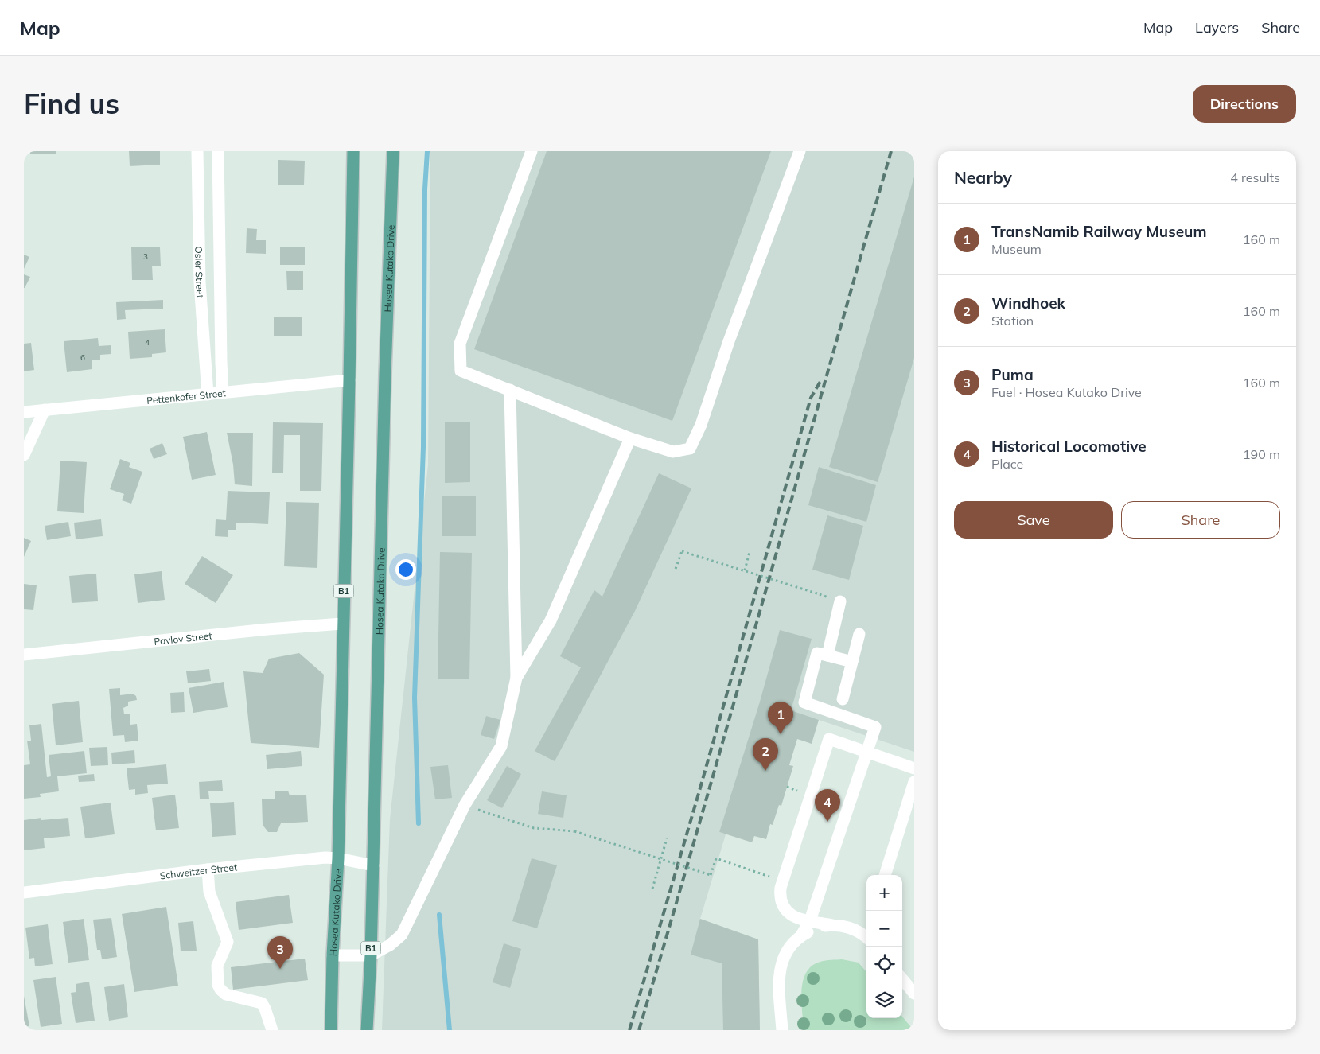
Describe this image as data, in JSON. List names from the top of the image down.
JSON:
{
  "streets": {
    "main road": ["Hosea Kutako Drive", "B1"],
    "street": [
      "Osler Street",
      "Pettenkofer Street",
      "Pavlov Street",
      "Schweitzer Street"
    ]
  },
  "crossings": [
    ["Hosea Kutako Drive", "Pettenkofer Street"],
    ["Hosea Kutako Drive", "Pavlov Street"],
    ["Hosea Kutako Drive", "Schweitzer Street"],
    ["Osler Street", "Pettenkofer Street"]
  ],
  "house_numbers": ["3", "4", "6"],
  "page": {
    "header": "Map",
    "nav": ["Map", "Layers", "Share"],
    "buttons": [
      "Directions",
      ["Save", "Share"]
    ],
    "title": "Find us",
    "heading": ["Nearby", "4 results"],
    "list": [
      {
        "mark": "1",
        "name": "TransNamib Railway Museum",
        "note": "Museum",
        "value": "160 m"
      },
      {
        "mark": "2",
        "name": "Windhoek",
        "note": "Station",
        "value": "160 m"
      },
      {
        "mark": "3",
        "name": "Puma",
        "note": "Fuel · Hosea Kutako Drive",
        "value": "160 m"
      },
      {
        "mark": "4",
        "name": "Historical Locomotive",
        "note": "Place",
        "value": "190 m"
      }
    ],
    "pins": [
      "1",
      "2",
      "4",
      "3"
    ],
    "map_buttons": ["+", "−"]
  }
}
